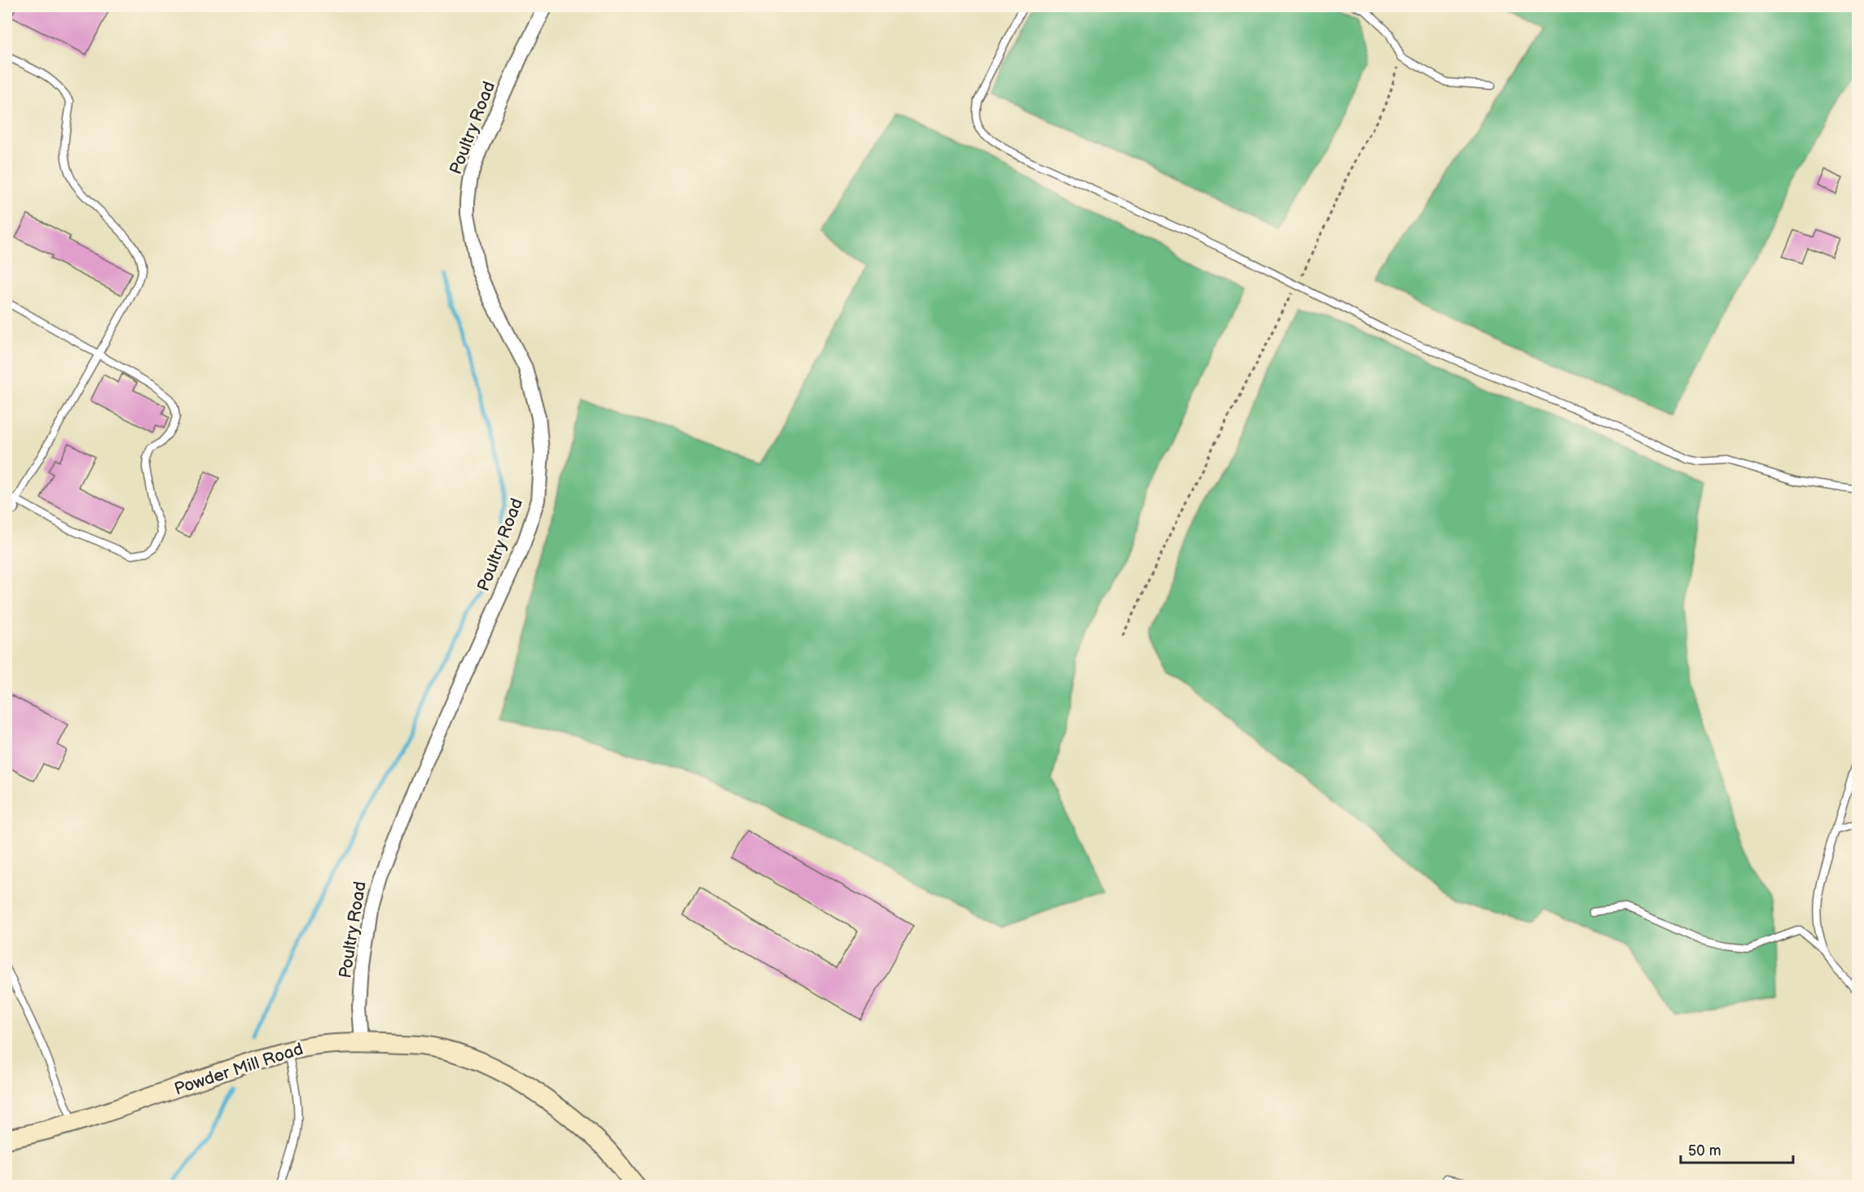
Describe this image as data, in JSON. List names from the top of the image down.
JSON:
{
  "streets": {
    "main road": ["Powder Mill Road"],
    "street": ["Poultry Road"]
  },
  "crossings": [
    ["Poultry Road", "Powder Mill Road"]
  ],
  "scale_bar": "50 m"
}
